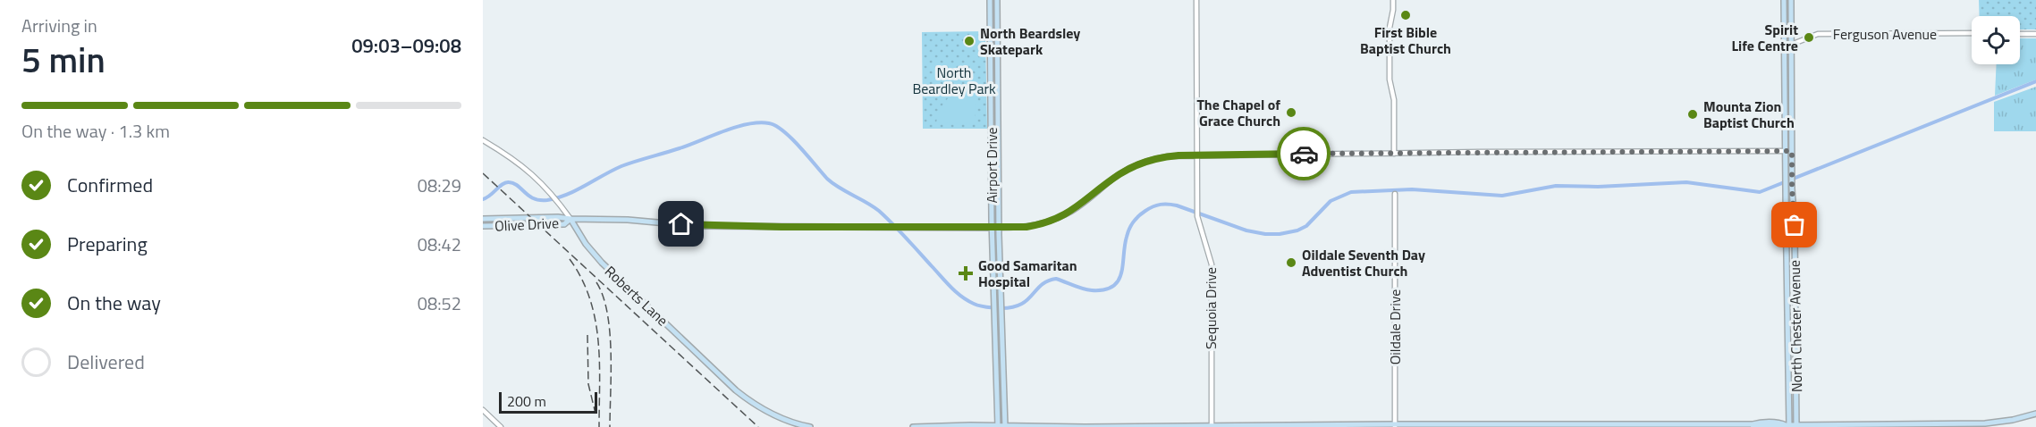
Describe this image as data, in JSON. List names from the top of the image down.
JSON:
{
  "streets": {
    "main road": [
      "Airport Drive",
      "Olive Drive",
      "Roberts Lane",
      "North Chester Avenue"
    ],
    "street": ["Ferguson Avenue", "Sequoia Drive", "Oildale Drive"]
  },
  "crossings": [
    ["Ferguson Avenue", "North Chester Avenue"],
    ["Airport Drive", "Olive Drive"],
    ["Olive Drive", "Roberts Lane"]
  ],
  "parks": ["North Beardley Park"],
  "places": {
    "other": [
      "First Bible Baptist Church",
      "Spirit Life Centre",
      "North Beardsley Skatepark",
      "The Chapel of Grace Church",
      "Mounta Zion Baptist Church",
      "Oildale Seventh Day Adventist Church"
    ],
    "health": ["Good Samaritan Hospital"]
  },
  "scale_bar": "200 m",
  "page": {
    "heading": ["5 min", "Arriving in", "09:03–09:08"],
    "bar": "On the way · 1.3 km",
    "list": [
      ["Confirmed", "08:29"],
      ["Preparing", "08:42"],
      ["On the way", "08:52"],
      "Delivered"
    ],
    "scale": "200 m"
  }
}
